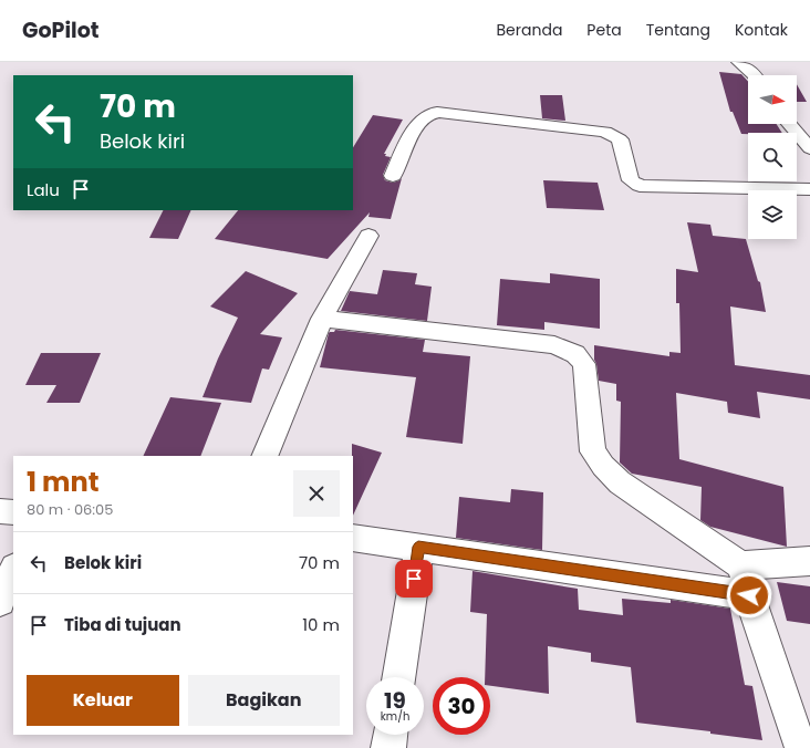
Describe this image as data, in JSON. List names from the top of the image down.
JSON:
{
  "north": "right",
  "page": {
    "header": "GoPilot",
    "nav": [
      "Beranda",
      "Peta",
      "Tentang",
      "Kontak"
    ],
    "turn": ["70 m", "Belok kiri"],
    "then": "Lalu",
    "heading": ["1 mnt", "80 m · 06:05"],
    "list": [
      {
        "name": "Belok kiri",
        "value": "70 m"
      },
      {
        "name": "Tiba di tujuan",
        "value": "10 m"
      }
    ],
    "buttons": ["Keluar", "Bagikan"],
    "speed": "19 km/h",
    "limit": "30"
  }
}
